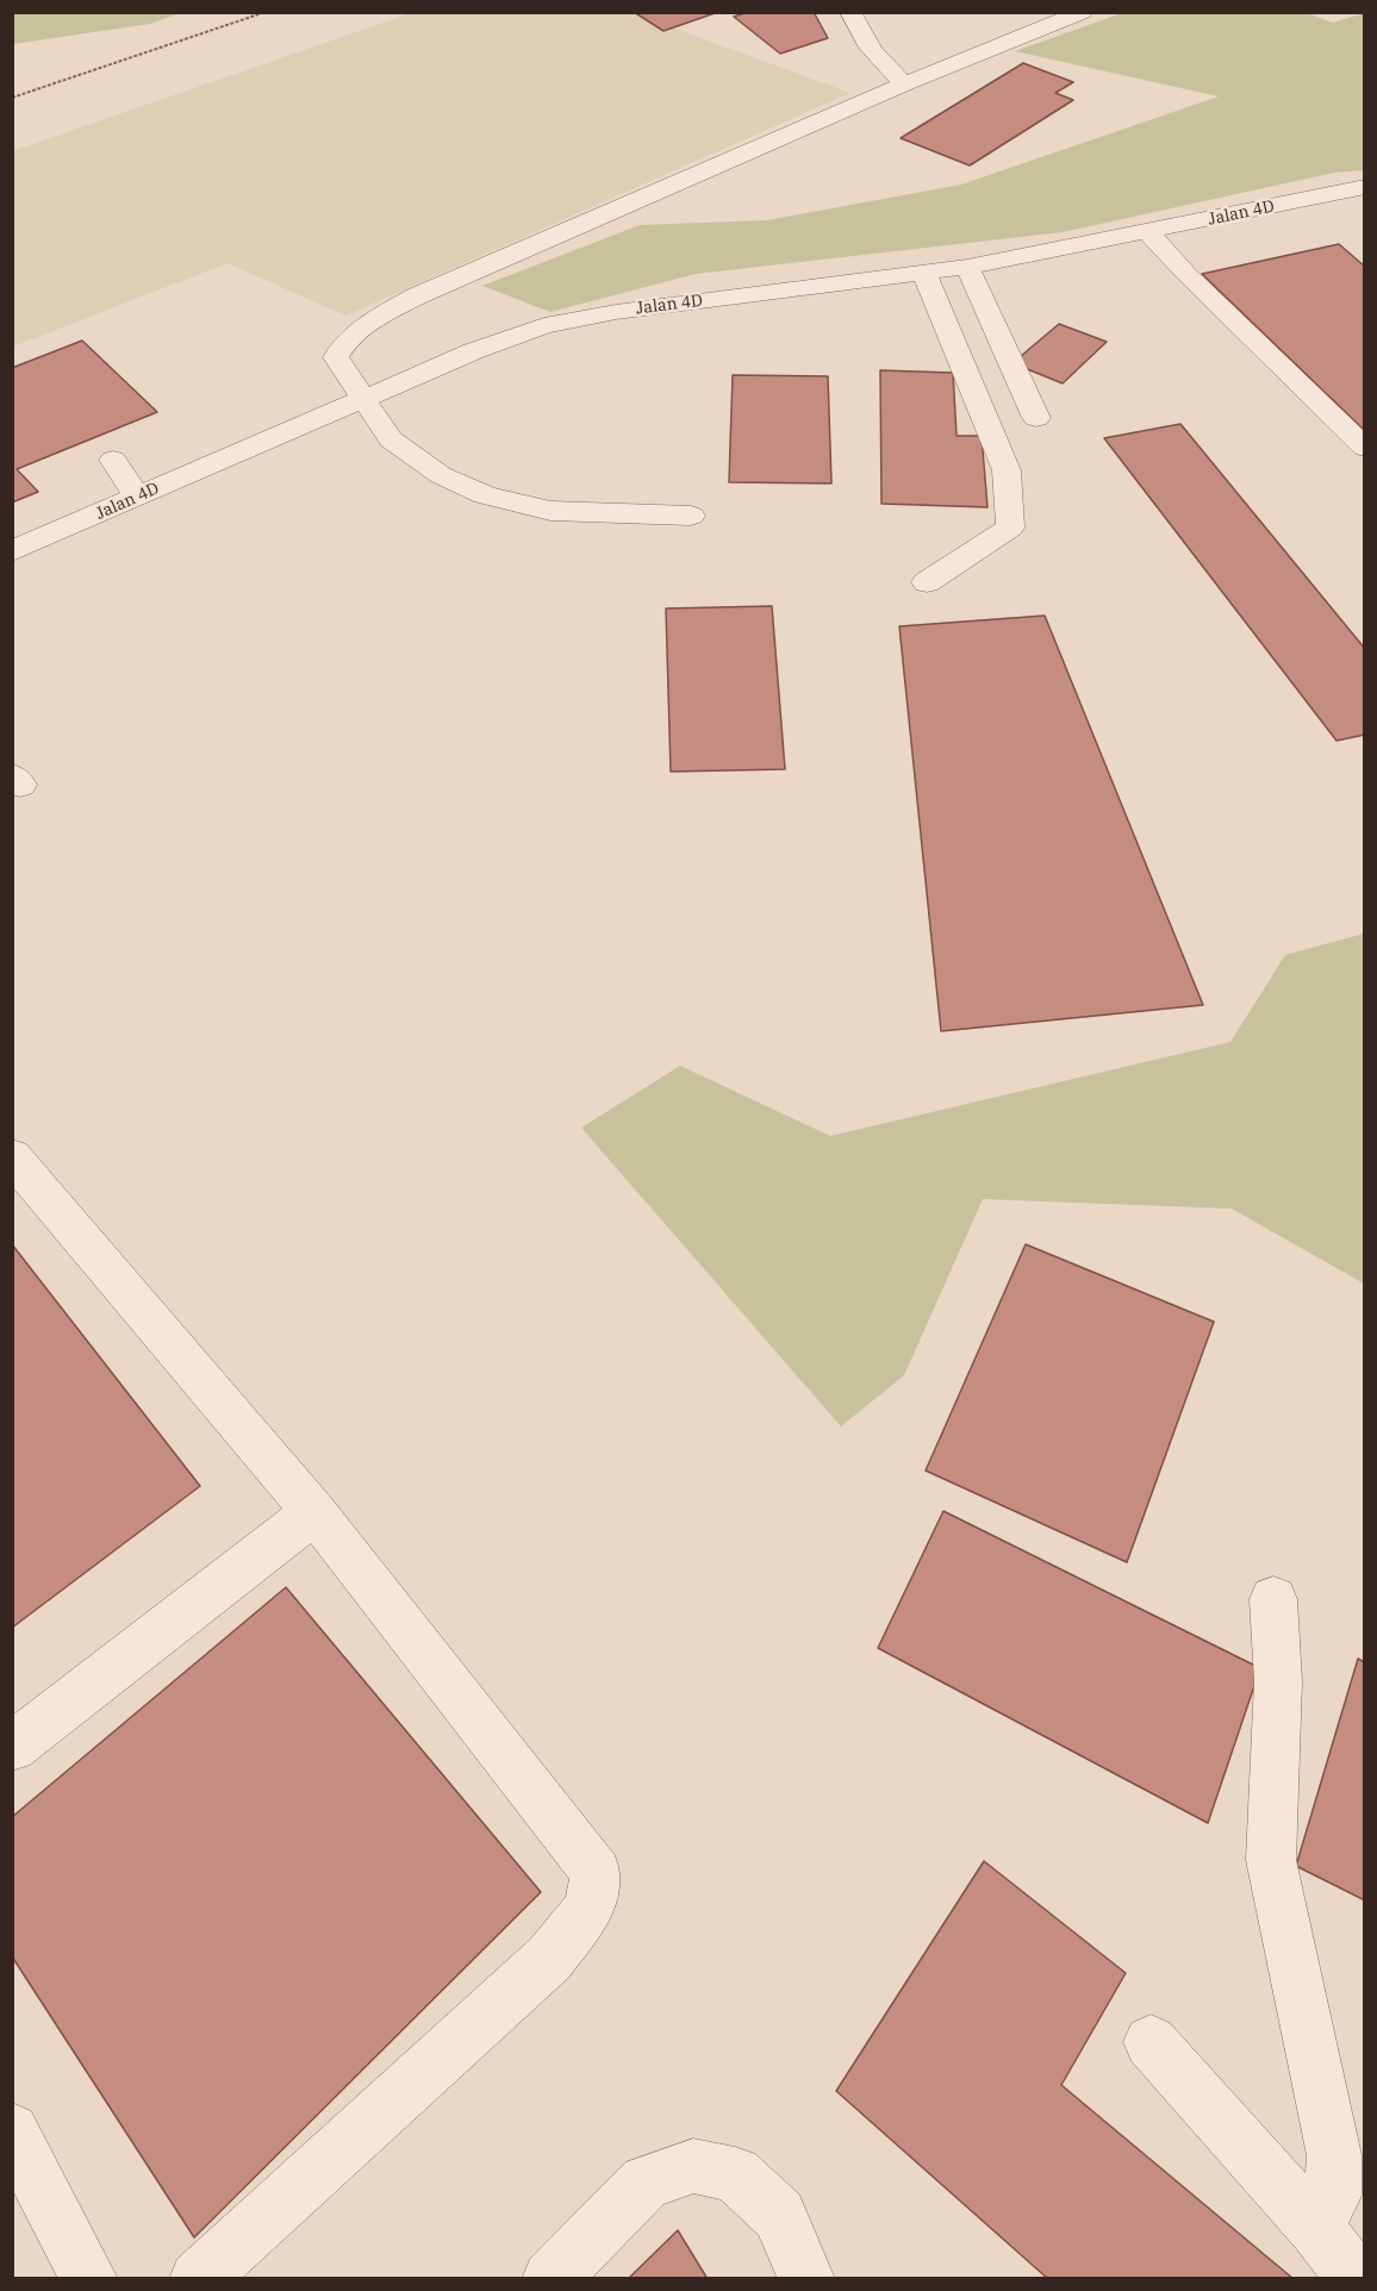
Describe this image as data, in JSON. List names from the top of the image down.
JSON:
{
  "streets": {
    "street": ["Jalan 4D"]
  }
}
